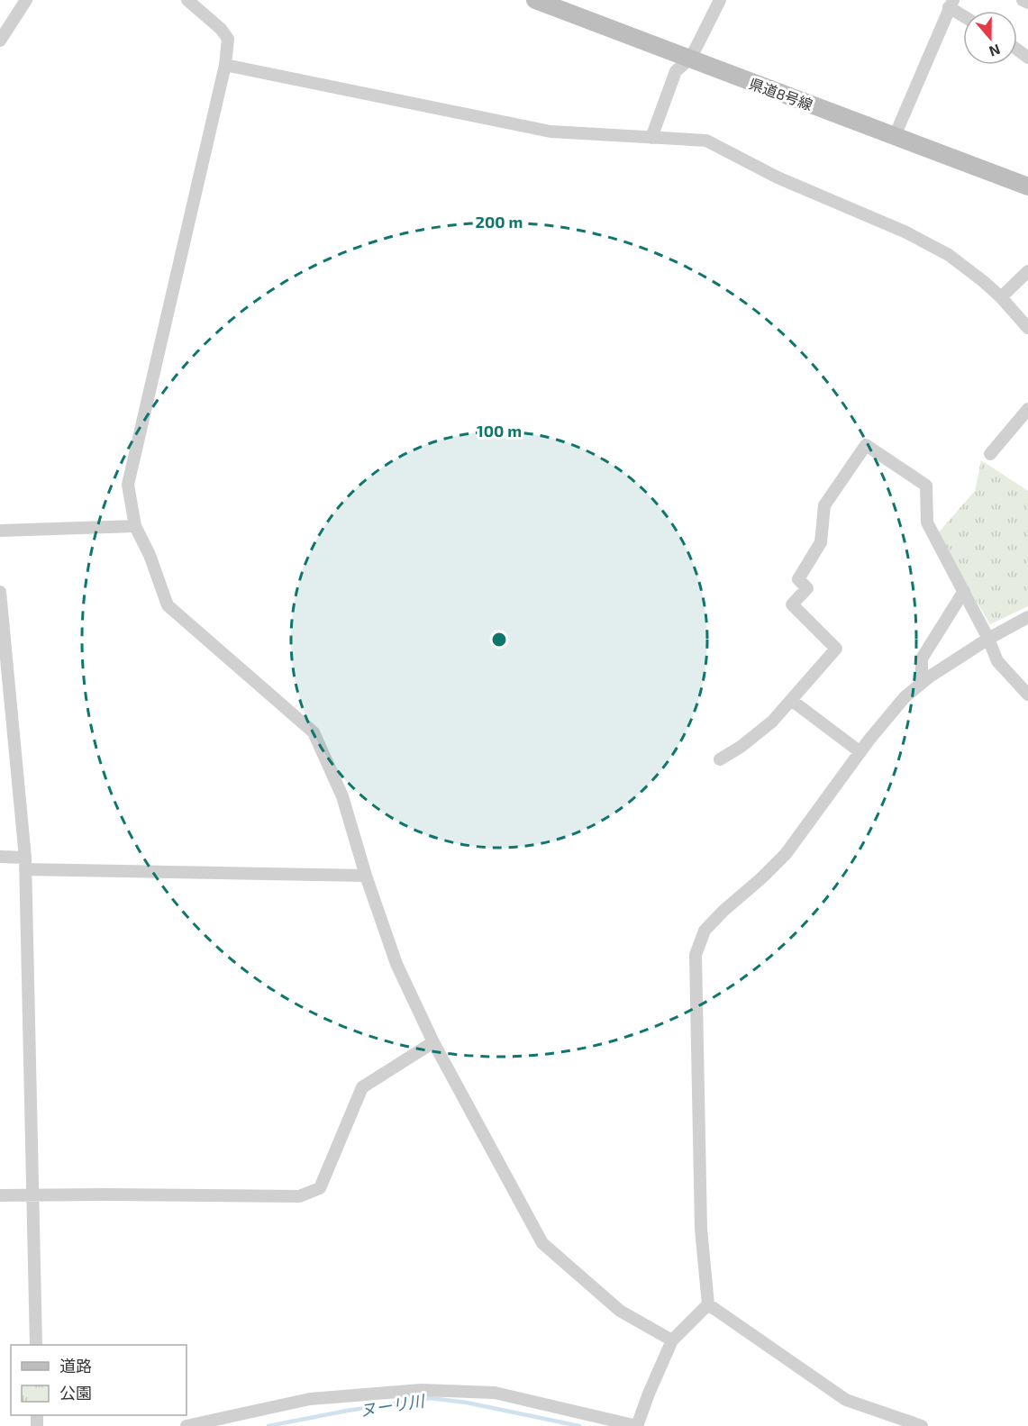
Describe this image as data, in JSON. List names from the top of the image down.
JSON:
{
  "streets": {
    "main road": ["県道8号線"]
  },
  "water": ["ヌーリ川"],
  "legend": ["道路", "公園"],
  "north": "bottom",
  "rings": ["200 m", "100 m"]
}
